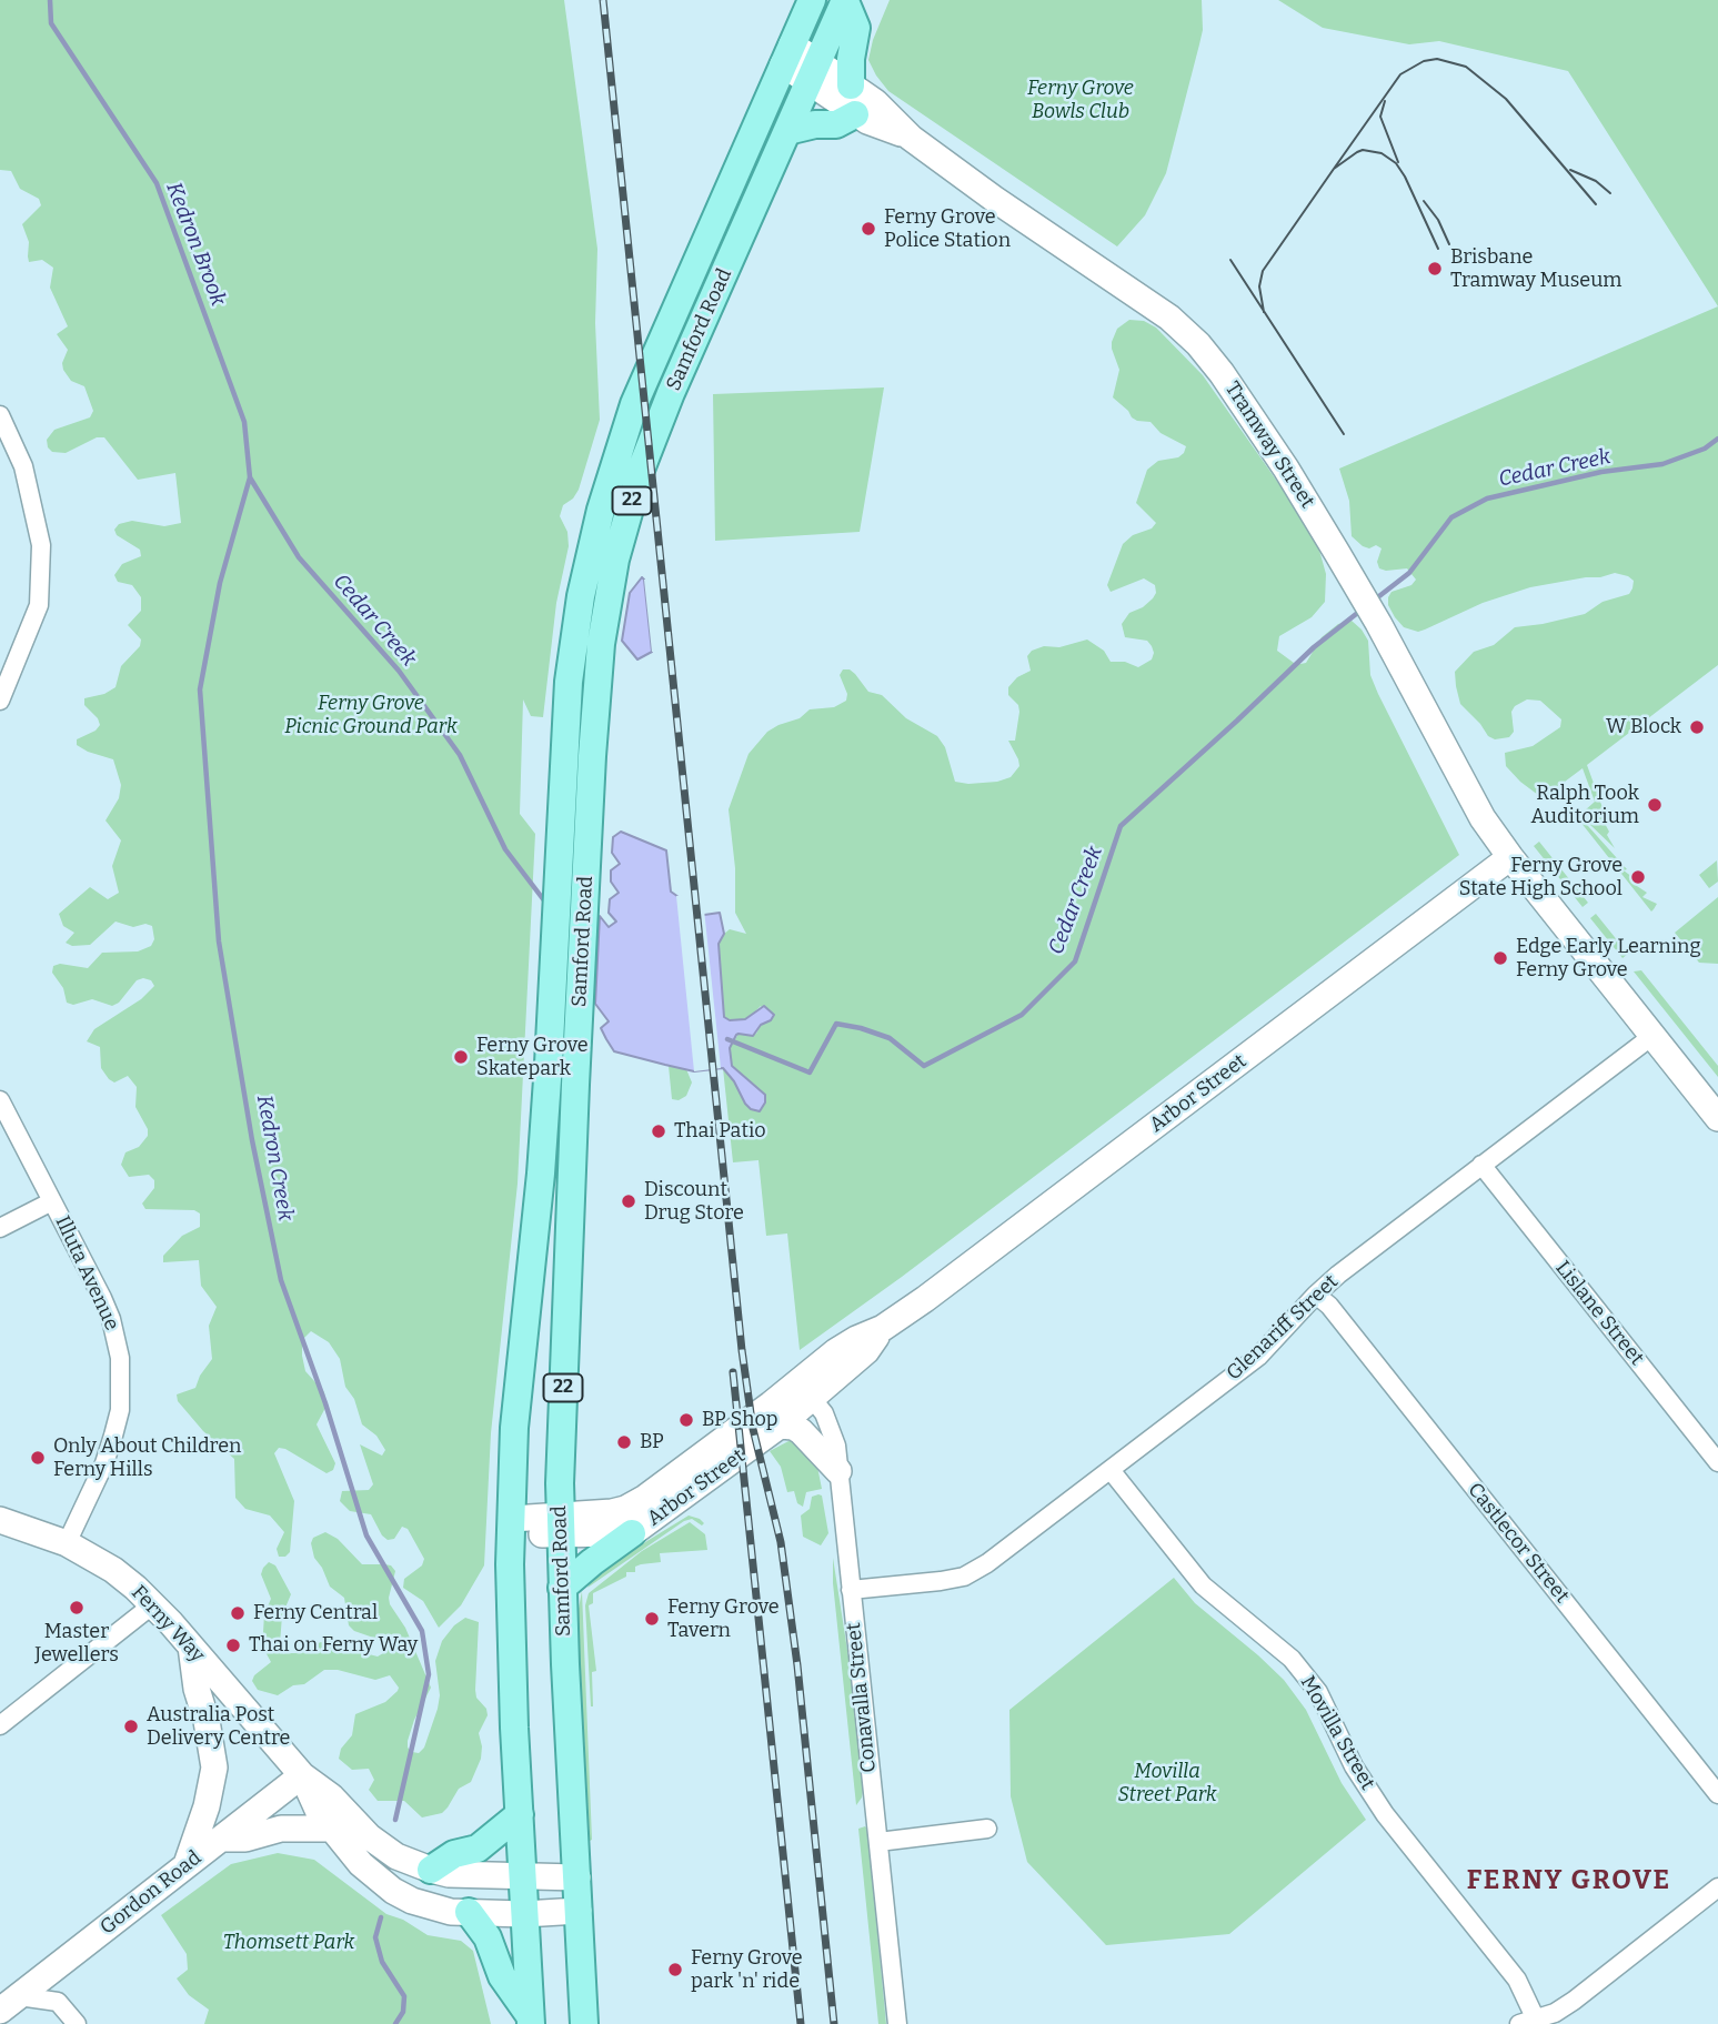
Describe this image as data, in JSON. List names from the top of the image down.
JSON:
{
  "streets": {
    "main road": ["Samford Road", "22"],
    "street": [
      "Tramway Street",
      "Arbor Street",
      "Illuta Avenue",
      "Lislane Street",
      "Glenariff Street",
      "Castlecor Street",
      "Ferny Way",
      "Conavalla Street",
      "Movilla Street",
      "Gordon Road"
    ]
  },
  "crossings": [
    ["Samford Road", "Tramway Street"],
    ["Samford Road", "Arbor Street"],
    ["Samford Road", "Ferny Way"],
    ["Tramway Street", "Arbor Street"],
    ["Tramway Street", "Glenariff Street"],
    ["Arbor Street", "Conavalla Street"],
    ["Illuta Avenue", "Ferny Way"],
    ["Lislane Street", "Glenariff Street"],
    ["Glenariff Street", "Castlecor Street"],
    ["Glenariff Street", "Conavalla Street"],
    ["Glenariff Street", "Movilla Street"],
    ["Ferny Way", "Gordon Road"]
  ],
  "districts": ["FERNY GROVE"],
  "water": ["Kedron Brook", "Cedar Creek", "Kedron Creek"],
  "parks": [
    "Ferny Grove Bowls Club",
    "Ferny Grove Picnic Ground Park",
    "Movilla Street Park",
    "Thomsett Park"
  ],
  "places": [
    "Ferny Grove Police Station",
    "Brisbane Tramway Museum",
    "W Block",
    "Ralph Took Auditorium",
    "Ferny Grove State High School",
    "Edge Early Learning Ferny Grove",
    "Ferny Grove Skatepark",
    "Thai Patio",
    "Discount Drug Store",
    "BP Shop",
    "BP",
    "Only About Children Ferny Hills",
    "Master Jewellers",
    "Ferny Central",
    "Ferny Grove Tavern",
    "Thai on Ferny Way",
    "Australia Post Delivery Centre",
    "Ferny Grove park 'n' ride"
  ]
}
